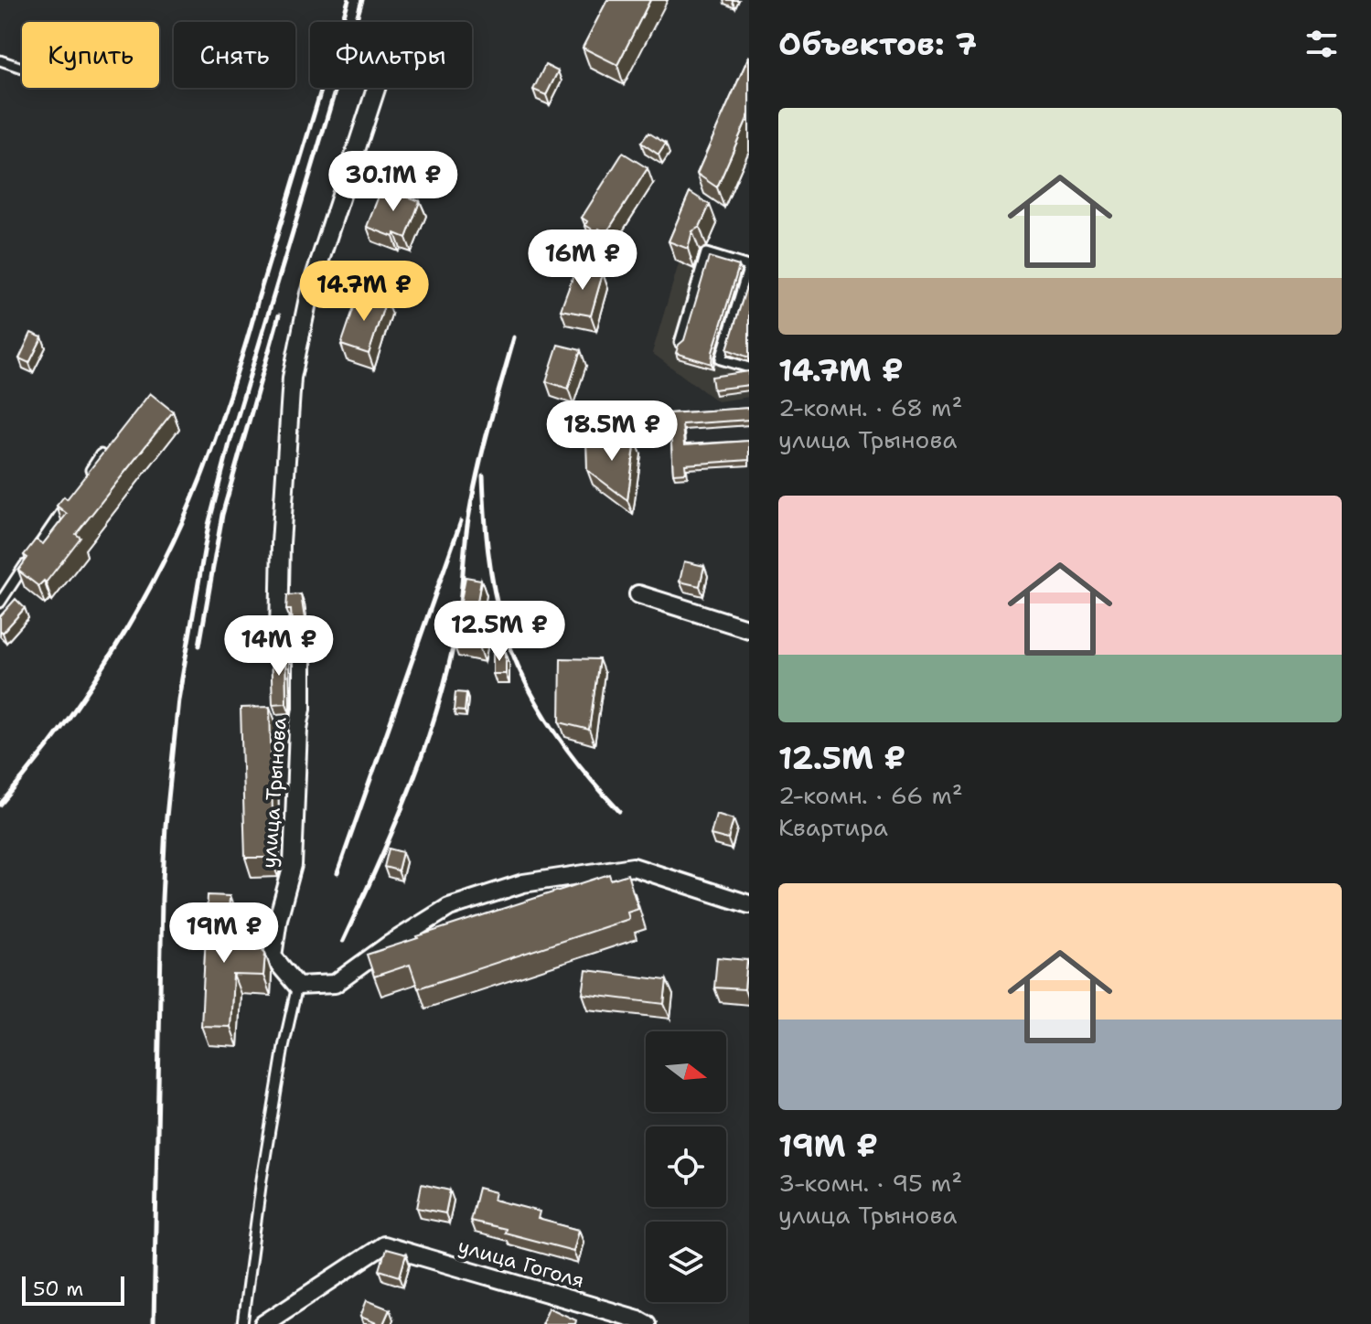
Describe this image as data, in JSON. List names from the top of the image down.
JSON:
{
  "streets": {
    "street": ["улица Трынова", "улица Гоголя"]
  },
  "scale_bar": "50 m",
  "north": "right",
  "page": {
    "heading": "Объектов: 7",
    "chip": ["Купить", "Снять", "Фильтры"],
    "list": [
      {
        "name": "14.7M ₽",
        "note": "2-комн. · 68 m² · улица Трынова"
      },
      {
        "name": "12.5M ₽",
        "note": "2-комн. · 66 m² · Квартира"
      },
      {
        "name": "19M ₽",
        "note": "3-комн. · 95 m² · улица Трынова"
      }
    ],
    "price": [
      "30.1M ₽",
      "16M ₽",
      "14.7M ₽",
      "18.5M ₽",
      "12.5M ₽",
      "14M ₽",
      "19M ₽"
    ],
    "scale": "50 m"
  }
}
